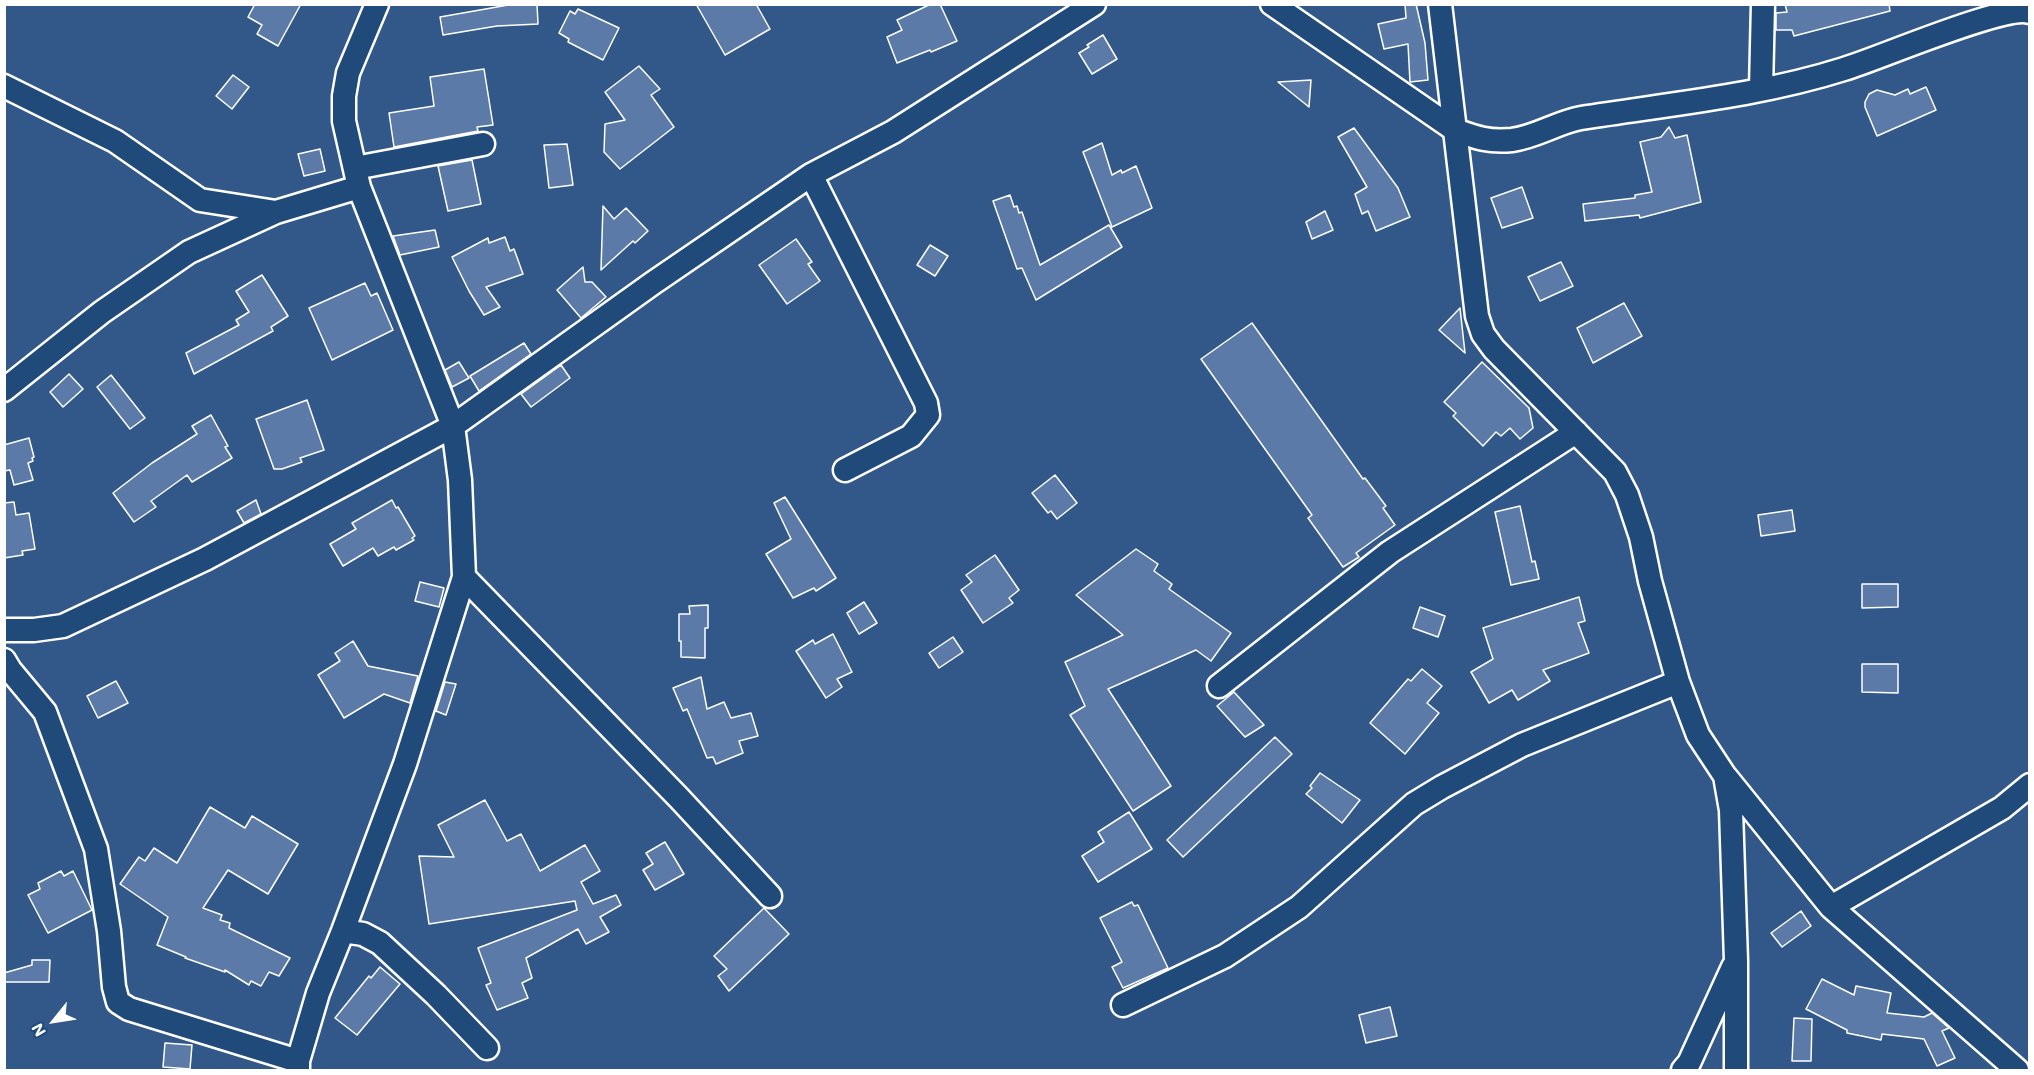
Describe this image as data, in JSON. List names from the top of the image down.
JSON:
{
  "north": "bottom left"
}
